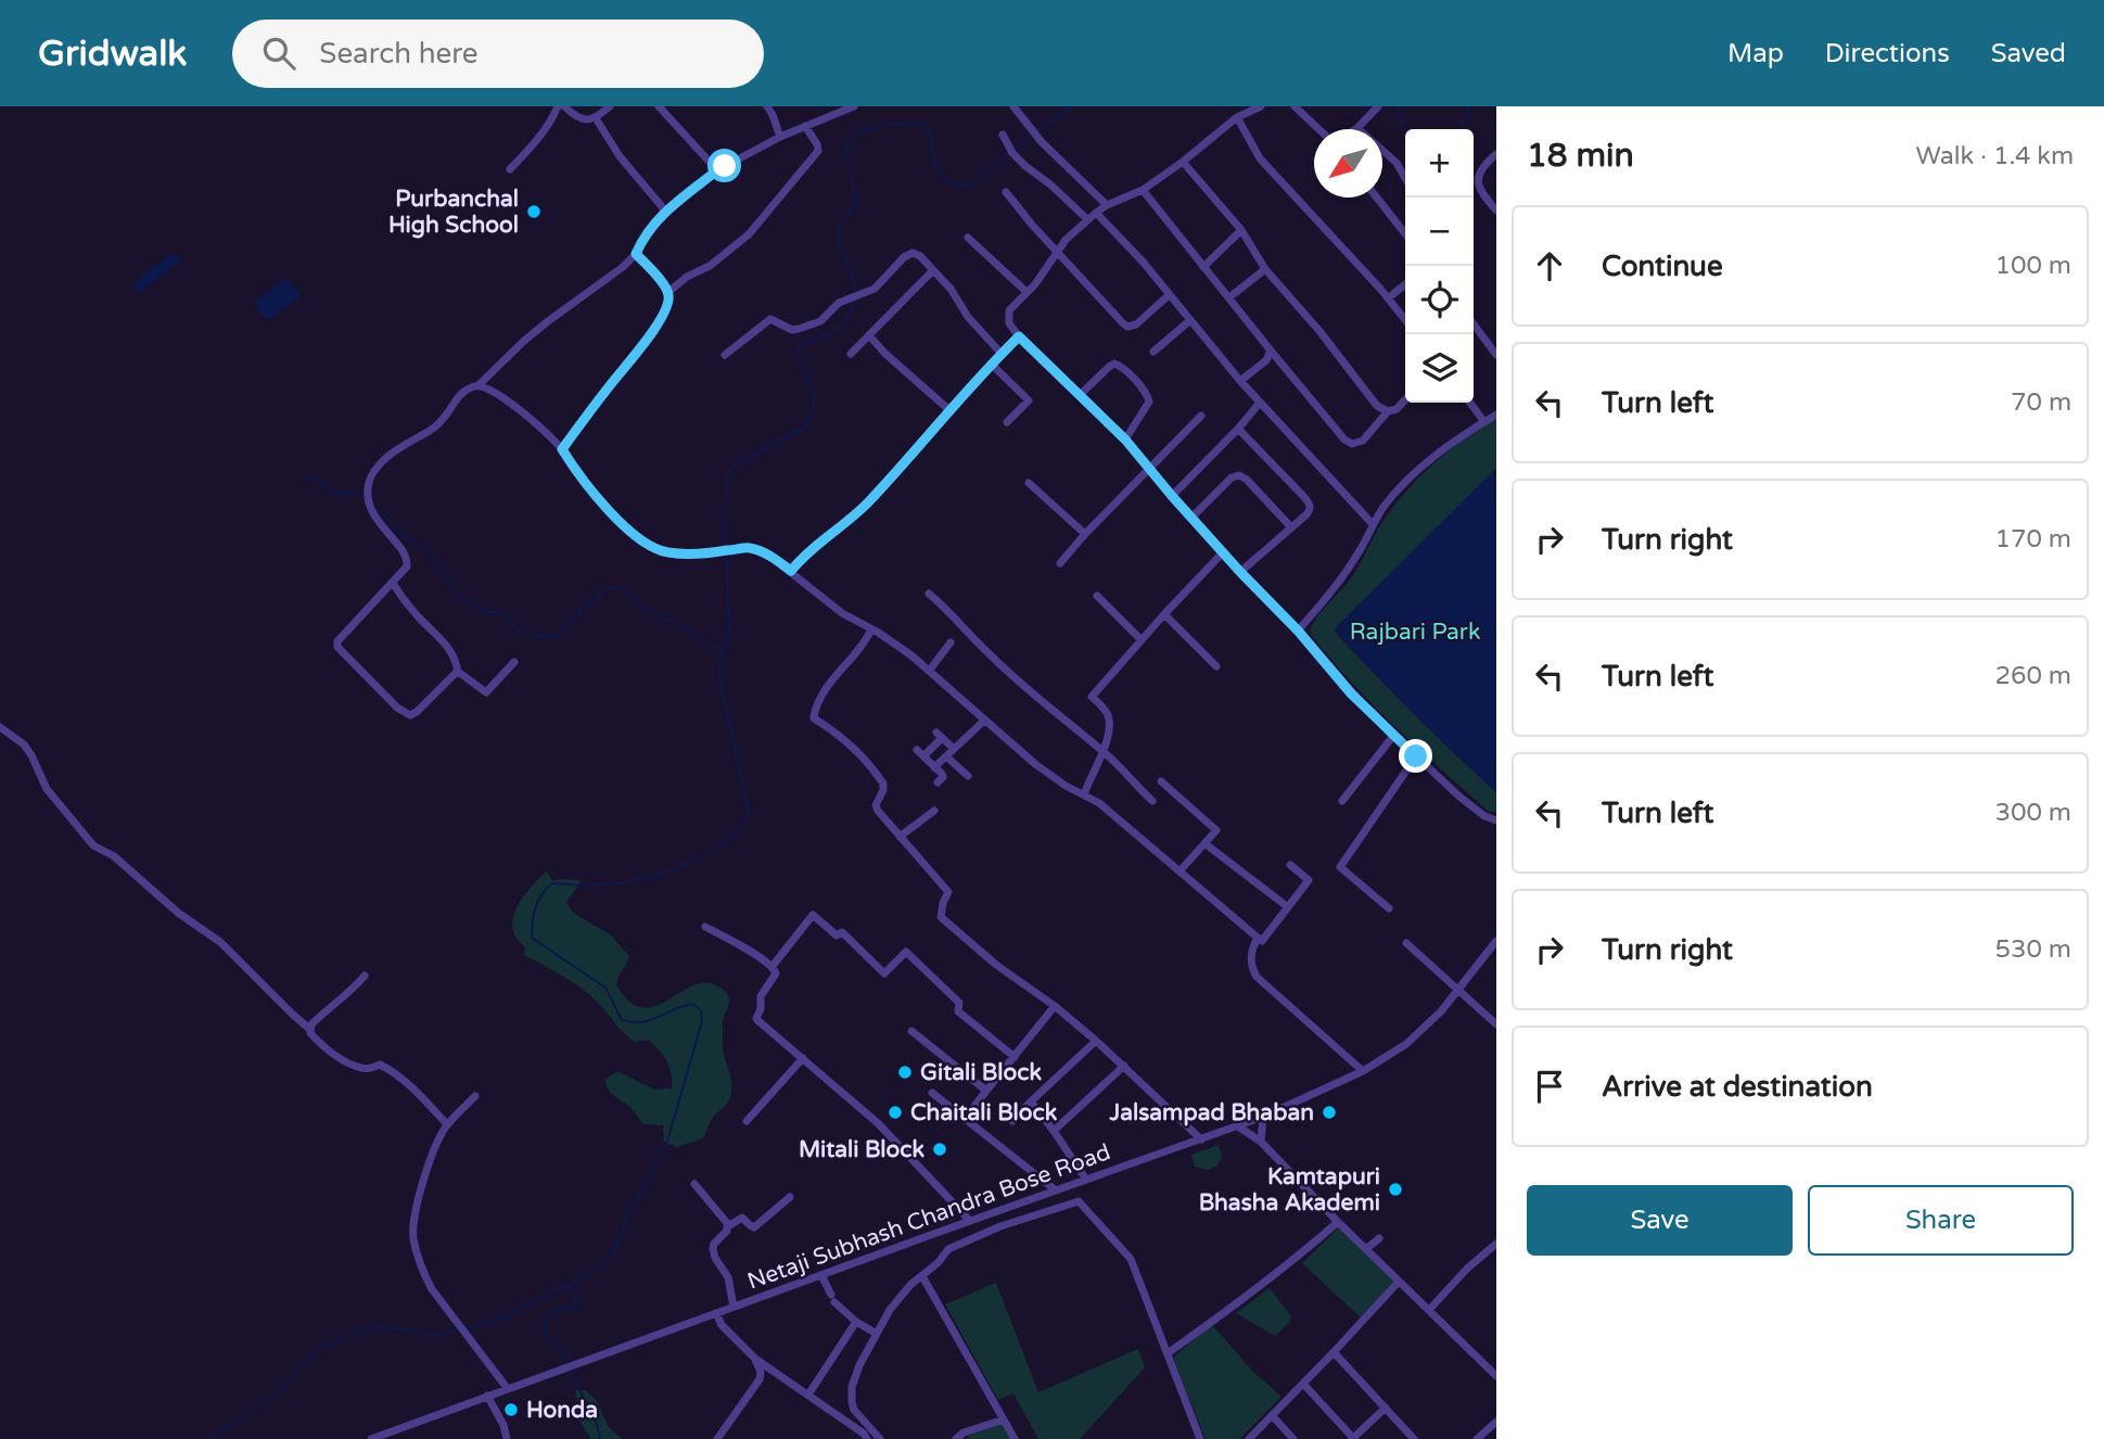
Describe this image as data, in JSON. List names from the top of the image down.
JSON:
{
  "streets": {
    "street": ["Netaji Subhash Chandra Bose Road"]
  },
  "parks": ["Rajbari Park"],
  "places": [
    "Purbanchal High School",
    "Gitali Block",
    "Chaitali Block",
    "Jalsampad Bhaban",
    "Mitali Block",
    "Kamtapuri Bhasha Akademi",
    "Honda"
  ],
  "north": "bottom left",
  "page": {
    "header": "Gridwalk",
    "search": "Search here",
    "nav": ["Map", "Directions", "Saved"],
    "heading": ["18 min", "Walk · 1.4 km"],
    "map_buttons": ["+", "−"],
    "list": [
      ["Continue", "100 m"],
      ["Turn left", "70 m"],
      ["Turn right", "170 m"],
      ["Turn left", "260 m"],
      ["Turn left", "300 m"],
      ["Turn right", "530 m"],
      "Arrive at destination"
    ],
    "buttons": ["Save", "Share"]
  }
}
